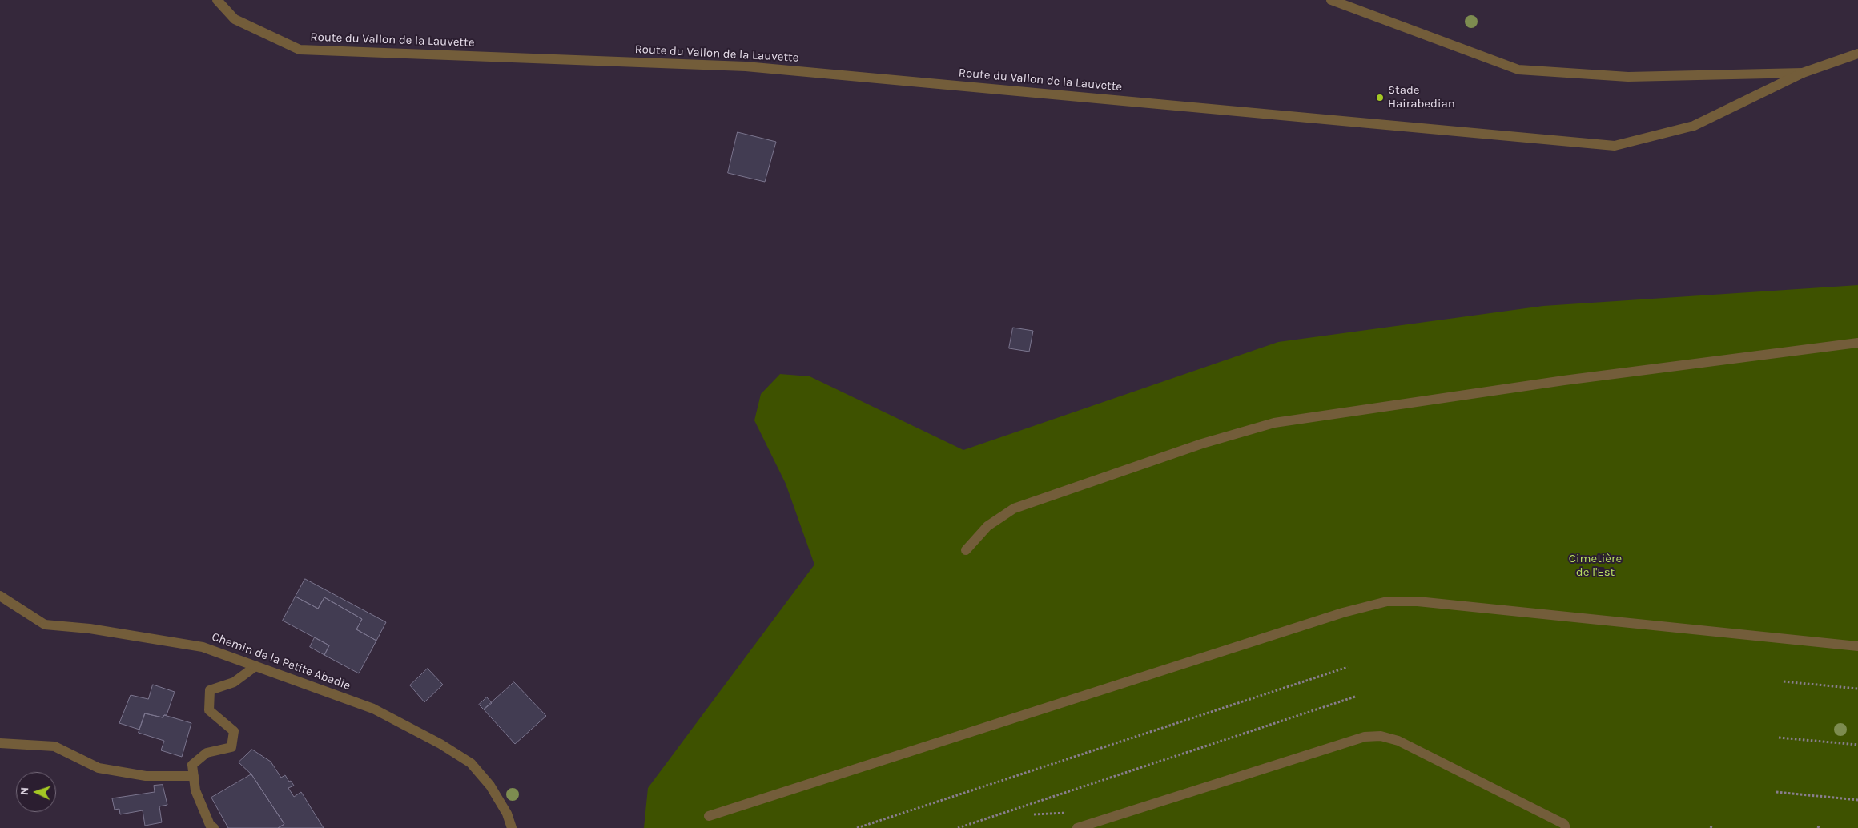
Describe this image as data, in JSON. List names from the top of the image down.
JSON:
{
  "streets": {
    "street": ["Route du Vallon de la Lauvette", "Chemin de la Petite Abadie"]
  },
  "parks": ["Cimetière de l'Est"],
  "places": ["Stade Hairabedian"],
  "north": "left"
}
